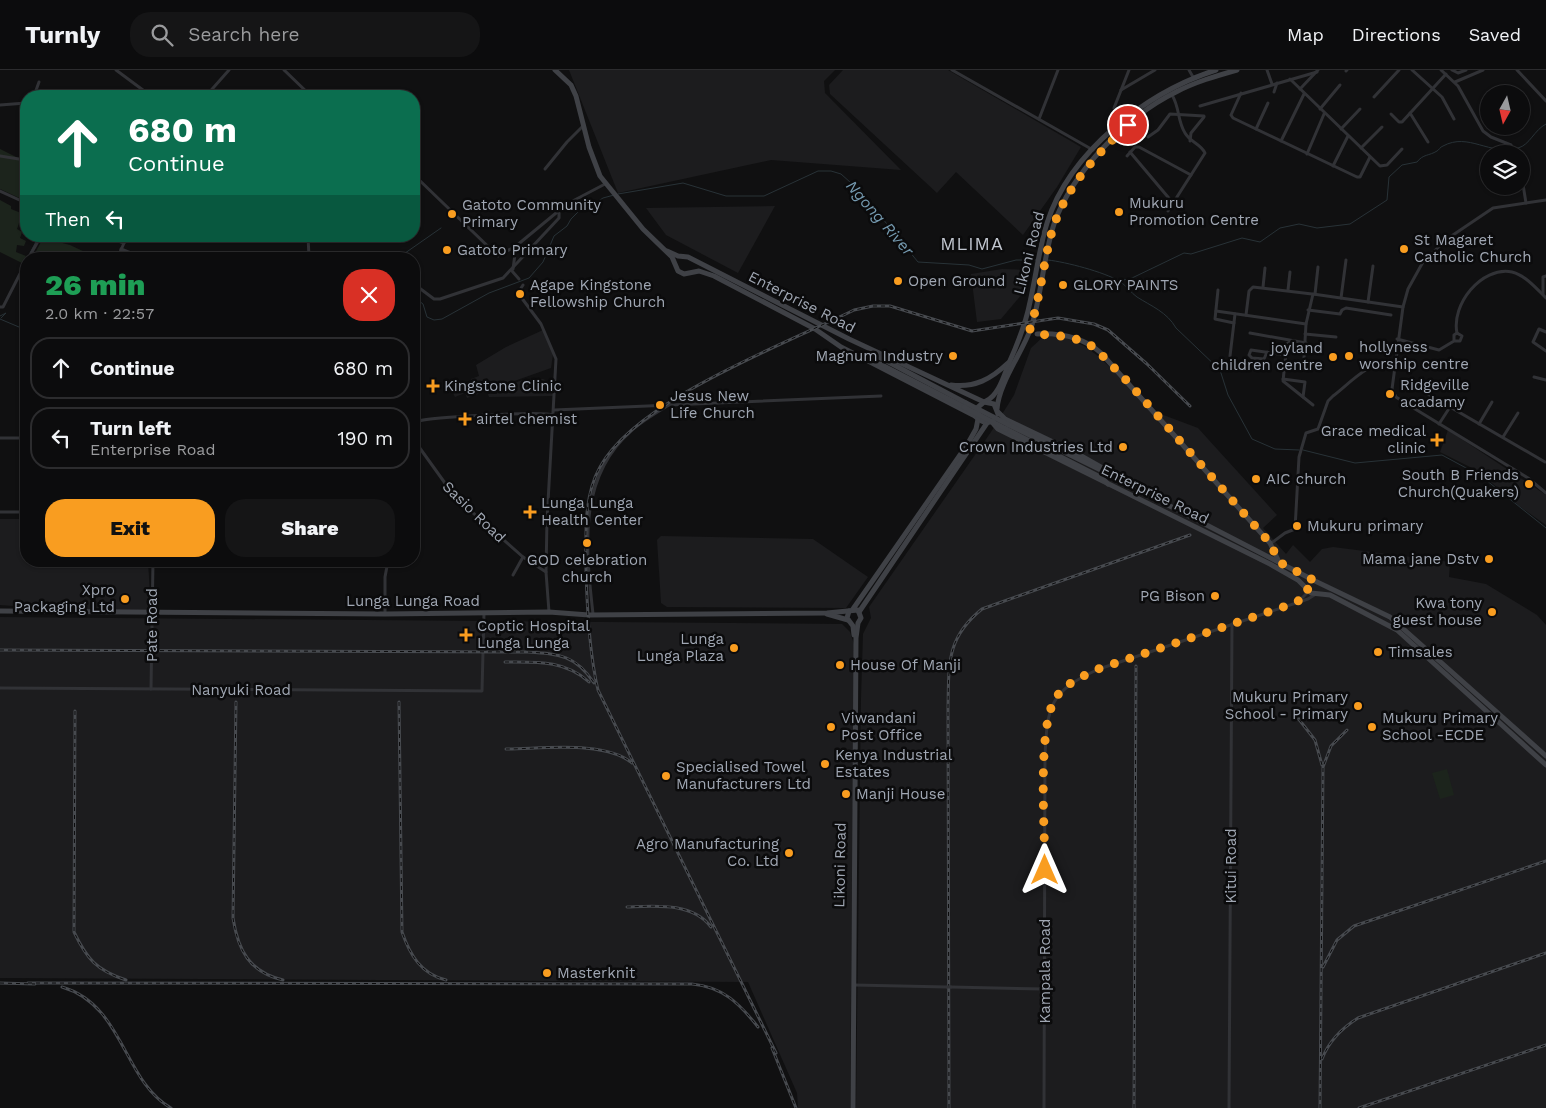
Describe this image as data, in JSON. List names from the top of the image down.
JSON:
{
  "streets": {
    "main road": ["Likoni Road", "Enterprise Road", "Lunga Lunga Road"],
    "street": [
      "Sasio Road",
      "Pate Road",
      "Nanyuki Road",
      "Kitui Road",
      "Kampala Road"
    ]
  },
  "crossings": [
    ["Likoni Road", "Enterprise Road"],
    ["Likoni Road", "Lunga Lunga Road"],
    ["Enterprise Road", "Kampala Road"],
    ["Lunga Lunga Road", "Pate Road"],
    ["Lunga Lunga Road", "Nanyuki Road"],
    ["Pate Road", "Nanyuki Road"],
    ["Kitui Road", "Kampala Road"]
  ],
  "districts": ["MLIMA"],
  "water": ["Ngong River"],
  "places": {
    "other": [
      "Mukuru Promotion Centre",
      "Gatoto Community Primary",
      "St Magaret Catholic Church",
      "Gatoto Primary",
      "Open Ground",
      "GLORY PAINTS",
      "Agape Kingstone Fellowship Church",
      "Magnum Industry",
      "hollyness worship centre",
      "joyland children centre",
      "Ridgeville acadamy",
      "Jesus New Life Church",
      "Crown Industries Ltd",
      "AIC church",
      "South B Friends Church(Quakers)",
      "Mukuru primary",
      "GOD celebration church",
      "Mama jane Dstv",
      "PG Bison",
      "Xpro Packaging Ltd",
      "Kwa tony guest house",
      "Lunga Lunga Plaza",
      "Timsales",
      "House Of Manji",
      "Mukuru Primary School - Primary",
      "Viwandani Post Office",
      "Mukuru Primary School -ECDE",
      "Kenya Industrial Estates",
      "Specialised Towel Manufacturers Ltd",
      "Manji House",
      "Agro Manufacturing Co. Ltd",
      "Masterknit"
    ],
    "health": [
      "Kingstone Clinic",
      "airtel chemist",
      "Grace medical clinic",
      "Lunga Lunga Health Center",
      "Coptic Hospital Lunga Lunga"
    ]
  },
  "north": "bottom",
  "page": {
    "header": "Turnly",
    "search": "Search here",
    "nav": ["Map", "Directions", "Saved"],
    "turn": ["680 m", "Continue"],
    "then": "Then",
    "heading": ["26 min", "2.0 km · 22:57"],
    "list": [
      {
        "name": "Continue",
        "value": "680 m"
      },
      {
        "name": "Turn left",
        "note": "Enterprise Road",
        "value": "190 m"
      }
    ],
    "buttons": ["Exit", "Share"]
  }
}
